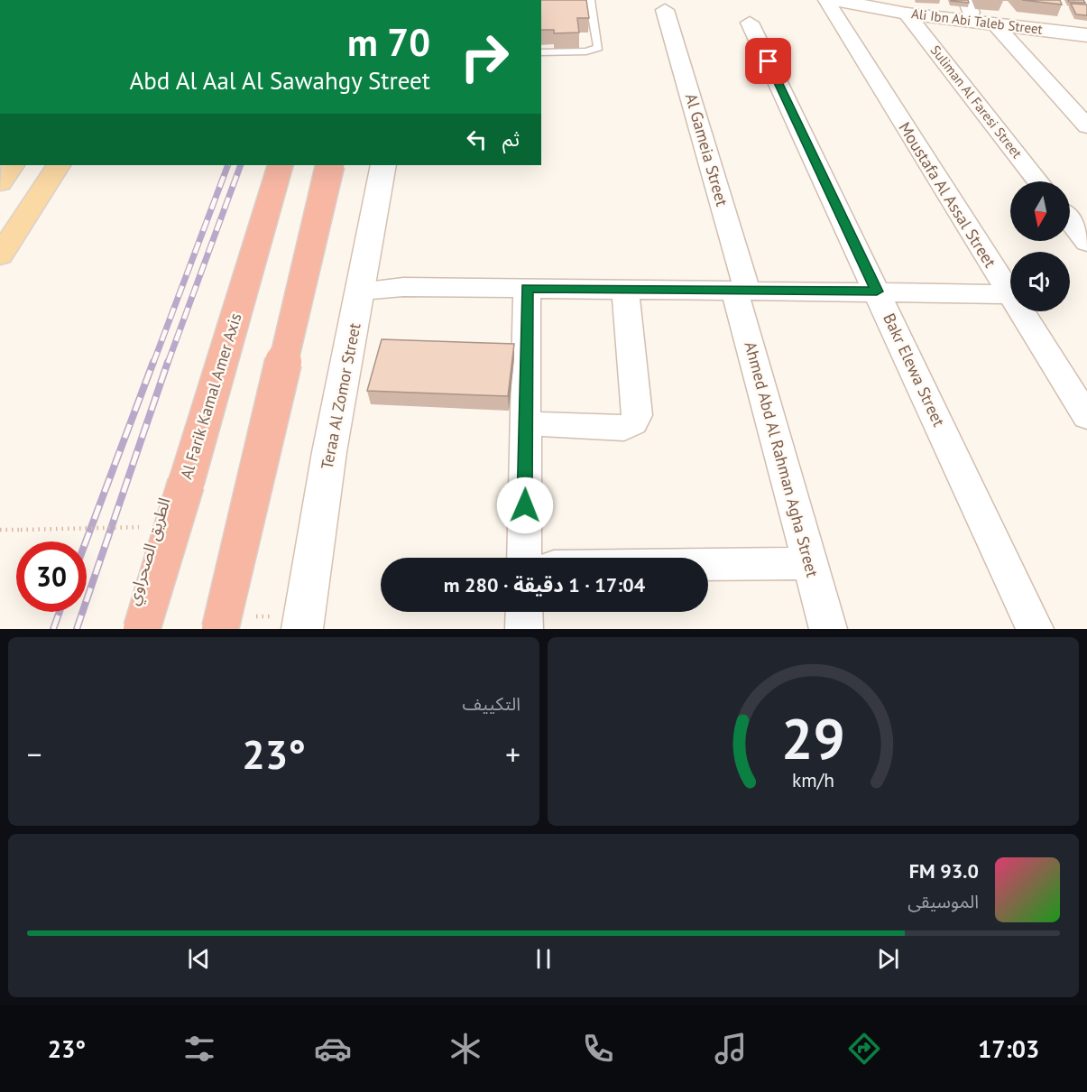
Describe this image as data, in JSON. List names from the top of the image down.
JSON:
{
  "streets": {
    "highway": ["Al Farik Kamal Amer Axis"],
    "street": [
      "Ali Ibn Abi Taleb Street",
      "Suliman Al Faresi Street",
      "Al Gameia Street",
      "Moustafa Al Assal Street",
      "Bakr Elewa Street",
      "Teraa Al Zomor Street",
      "Ahmed Abd Al Rahman Agha Street"
    ],
    "lane": ["الطريق الصحراوي"]
  },
  "crossings": [
    ["Ali Ibn Abi Taleb Street", "Suliman Al Faresi Street"],
    ["Al Gameia Street", "Ahmed Abd Al Rahman Agha Street"],
    ["Al Farik Kamal Amer Axis", "الطريق الصحراوي"]
  ],
  "north": "bottom",
  "page": {
    "turn": ["70 m", "Abd Al Aal Al Sawahgy Street"],
    "then": "ثم",
    "limit": "30",
    "trip": "17:04 · 1 دقيقة · 280 m",
    "tile": "التكييف",
    "heat": ["−", "23°", "+"],
    "song": ["93.0 FM", "الموسيقى"],
    "tabs": ["17:03", "23°"],
    "gauge": ["29", "km/h"]
  }
}
